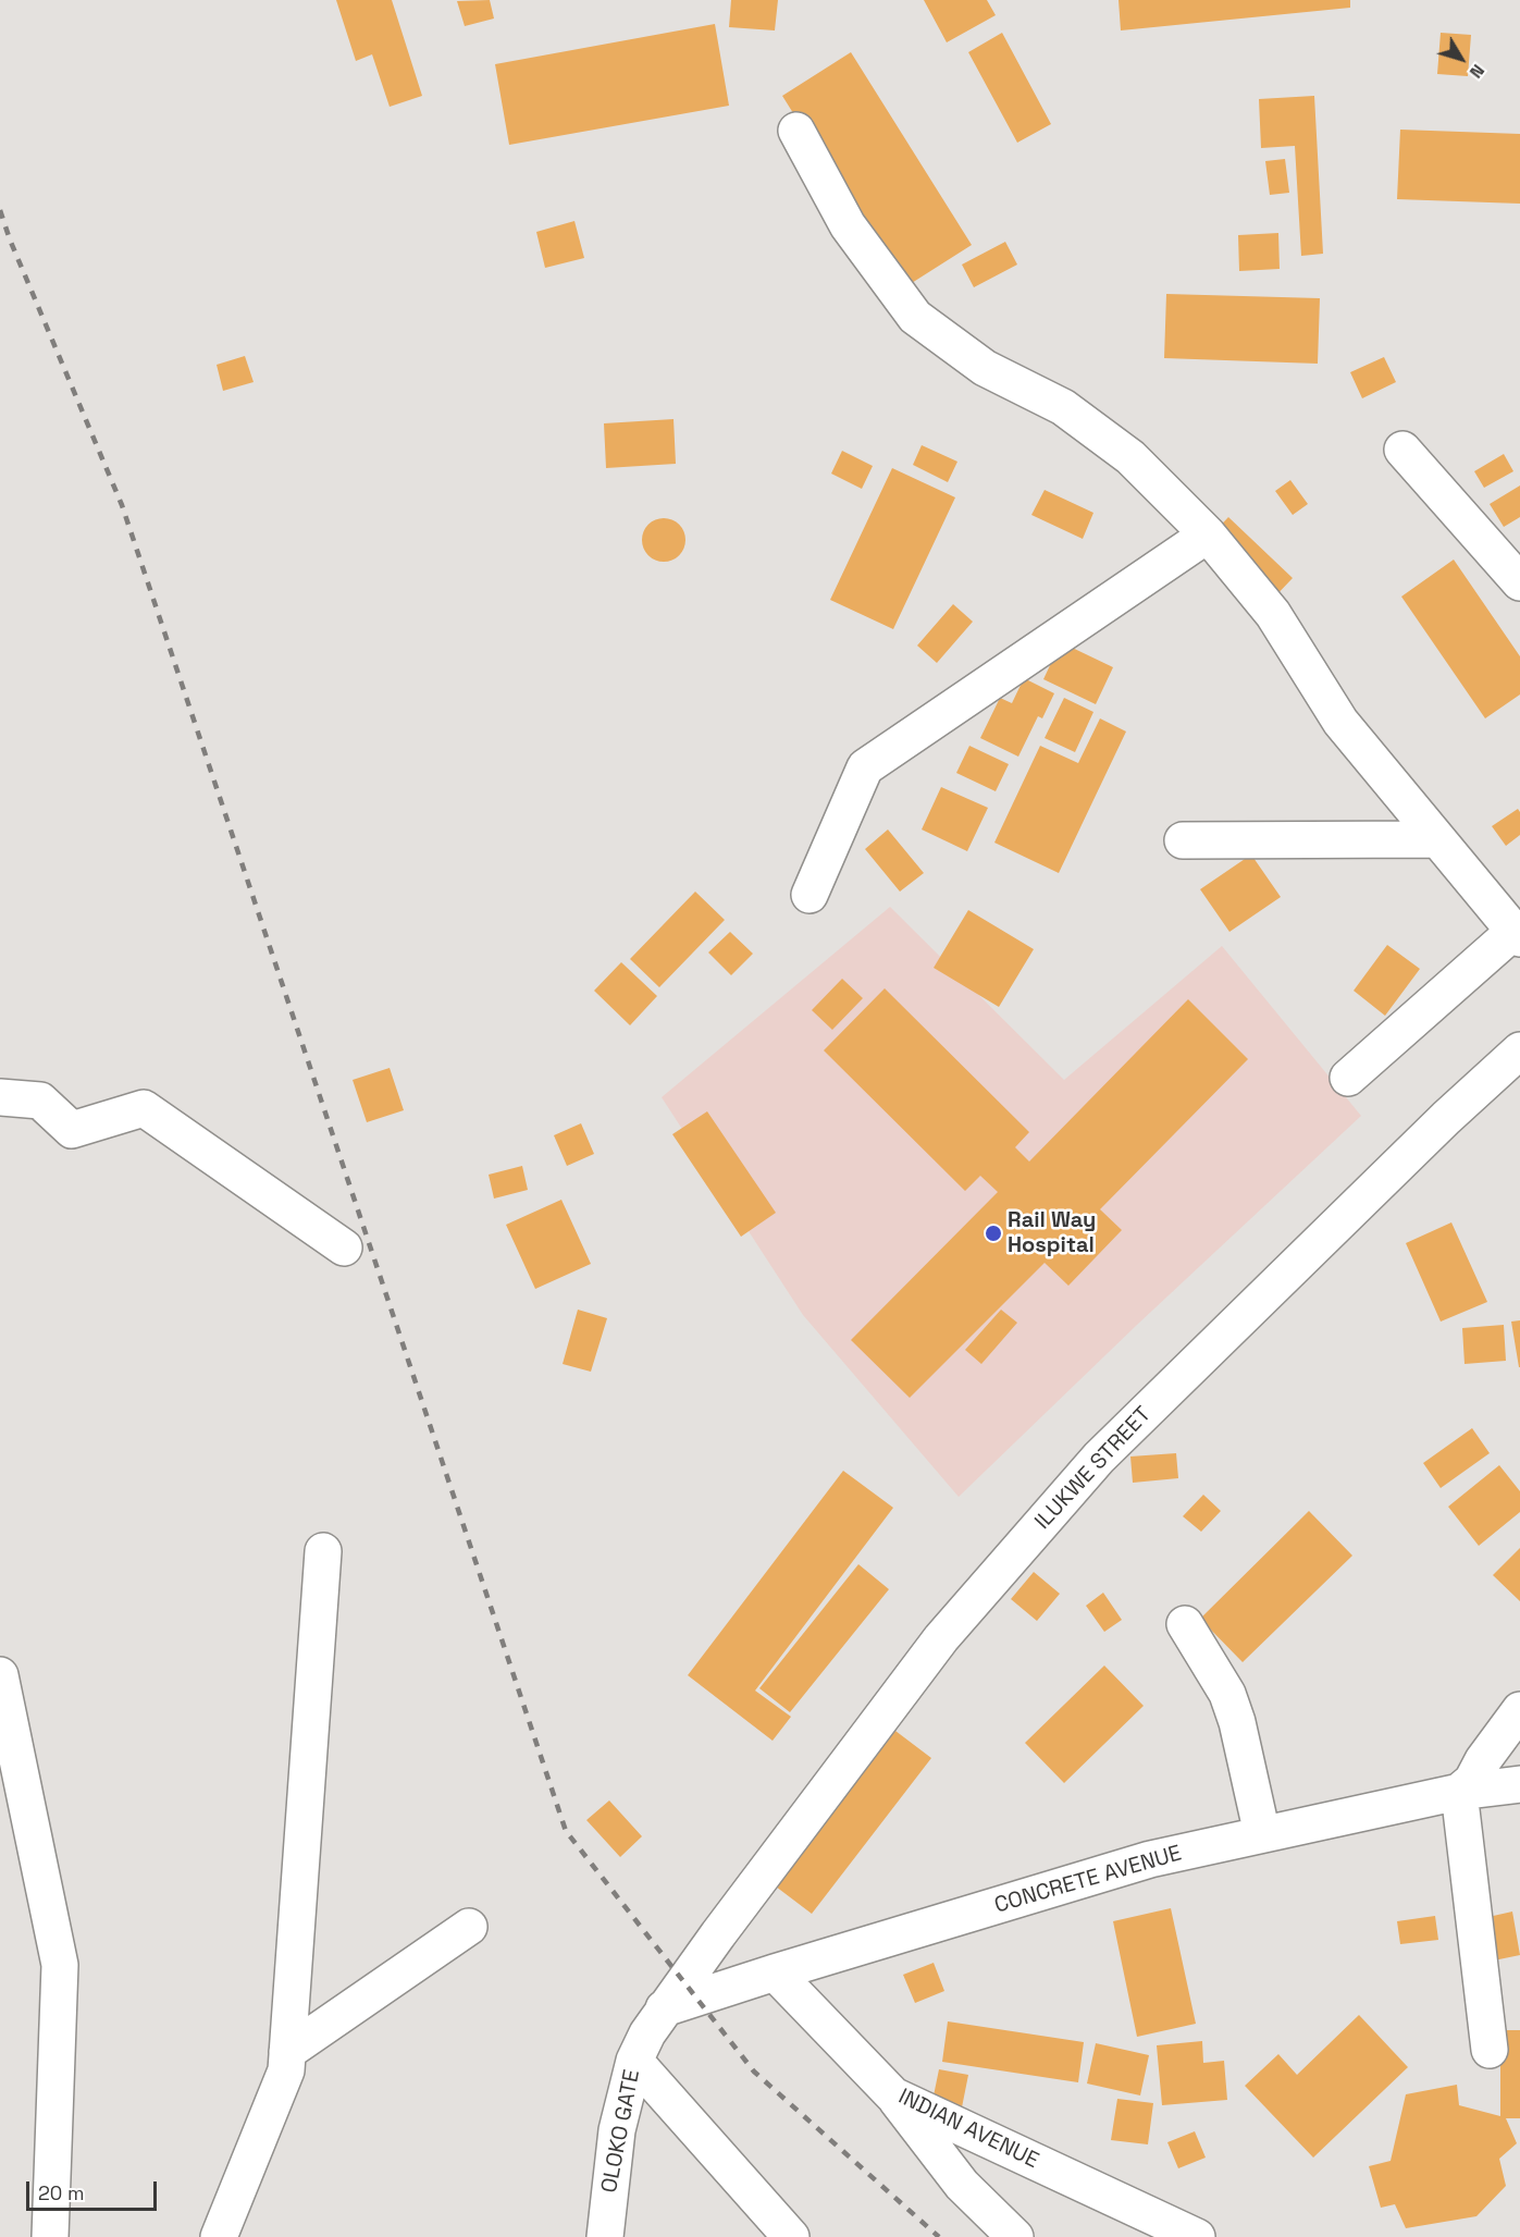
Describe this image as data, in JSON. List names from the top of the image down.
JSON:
{
  "streets": {
    "street": [
      "ILUKWE STREET",
      "CONCRETE AVENUE",
      "INDIAN AVENUE",
      "OLOKO GATE"
    ]
  },
  "crossings": [
    ["ILUKWE STREET", "OLOKO GATE"],
    ["CONCRETE AVENUE", "INDIAN AVENUE"],
    ["CONCRETE AVENUE", "OLOKO GATE"]
  ],
  "places": ["Rail Way Hospital"],
  "scale_bar": "20 m",
  "north": "bottom right"
}
